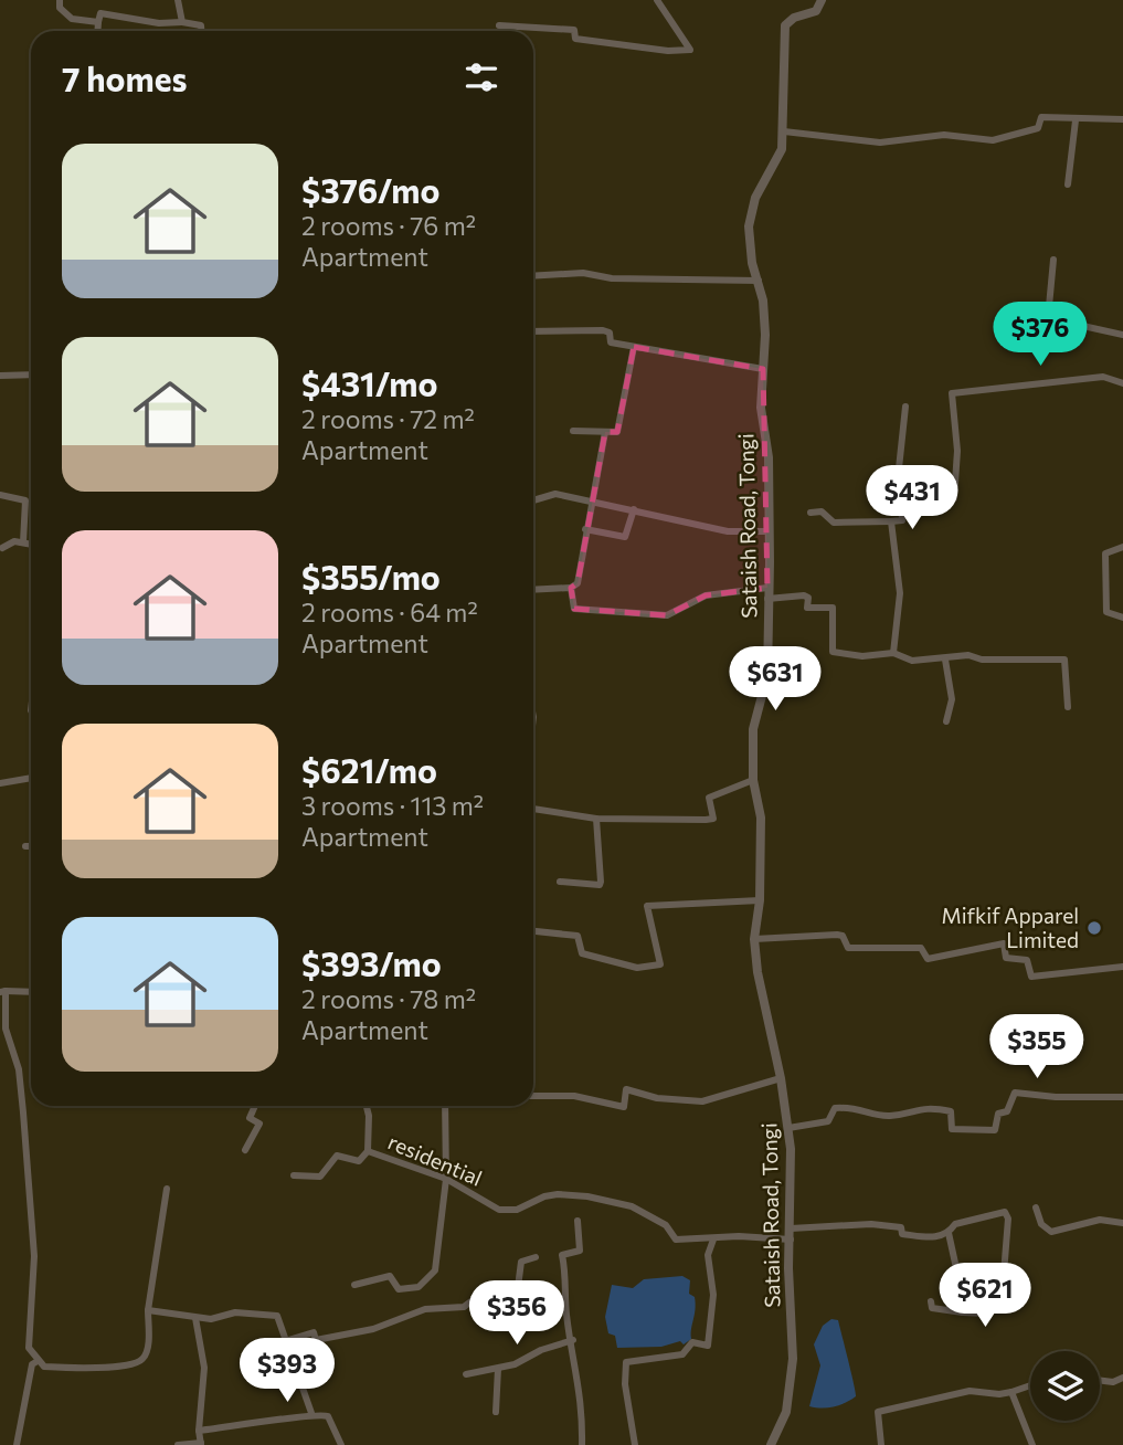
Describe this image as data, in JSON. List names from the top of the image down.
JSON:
{
  "streets": {
    "street": ["Sataish Road, Tongi", "residential"]
  },
  "crossings": [
    ["Sataish Road, Tongi", "residential"]
  ],
  "places": ["Mifkif Apparel Limited"],
  "page": {
    "heading": "7 homes",
    "list": [
      {
        "name": "$376/mo",
        "note": "2 rooms · 76 m² · Apartment"
      },
      {
        "name": "$431/mo",
        "note": "2 rooms · 72 m² · Apartment"
      },
      {
        "name": "$355/mo",
        "note": "2 rooms · 64 m² · Apartment"
      },
      {
        "name": "$621/mo",
        "note": "3 rooms · 113 m² · Apartment"
      },
      {
        "name": "$393/mo",
        "note": "2 rooms · 78 m² · Apartment"
      }
    ],
    "price": [
      "$376",
      "$431",
      "$631",
      "$355",
      "$621",
      "$356",
      "$393"
    ]
  }
}
